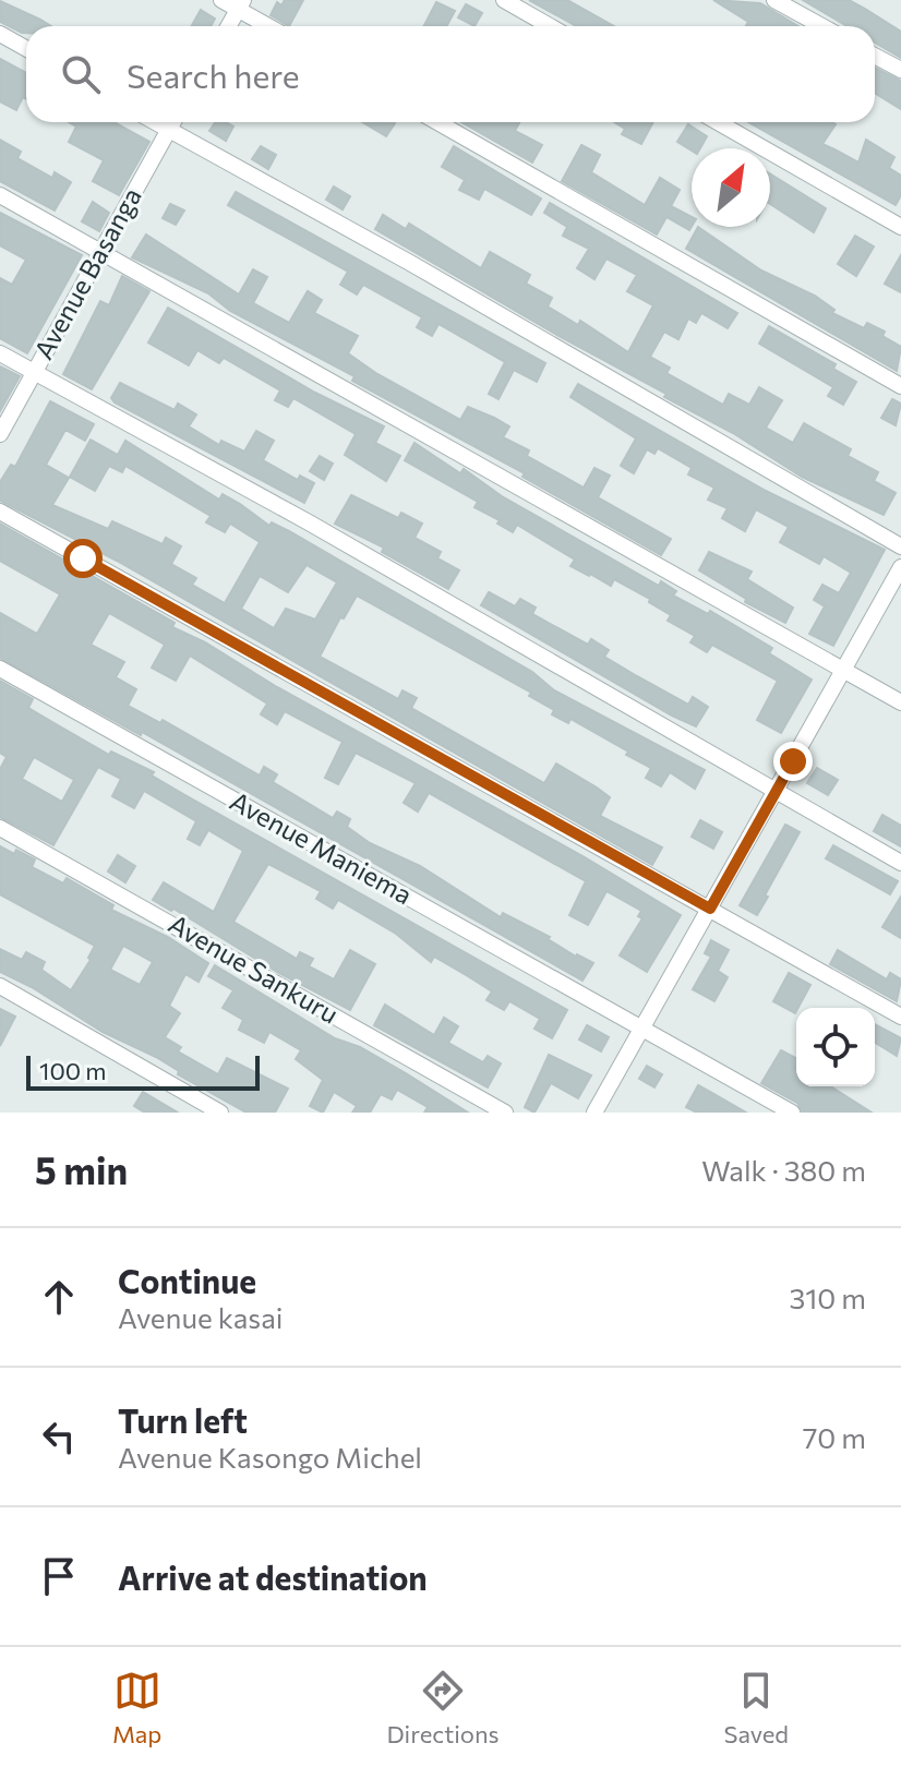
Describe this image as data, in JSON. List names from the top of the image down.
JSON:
{
  "streets": {
    "street": ["Avenue Basanga", "Avenue Maniema", "Avenue Sankuru"]
  },
  "scale_bar": "100 m",
  "north": "top right",
  "page": {
    "search": "Search here",
    "scale": "100 m",
    "heading": ["5 min", "Walk · 380 m"],
    "list": [
      ["Continue", "Avenue kasai", "310 m"],
      ["Turn left", "Avenue Kasongo Michel", "70 m"],
      "Arrive at destination"
    ],
    "nav": ["Map", "Directions", "Saved"]
  }
}
